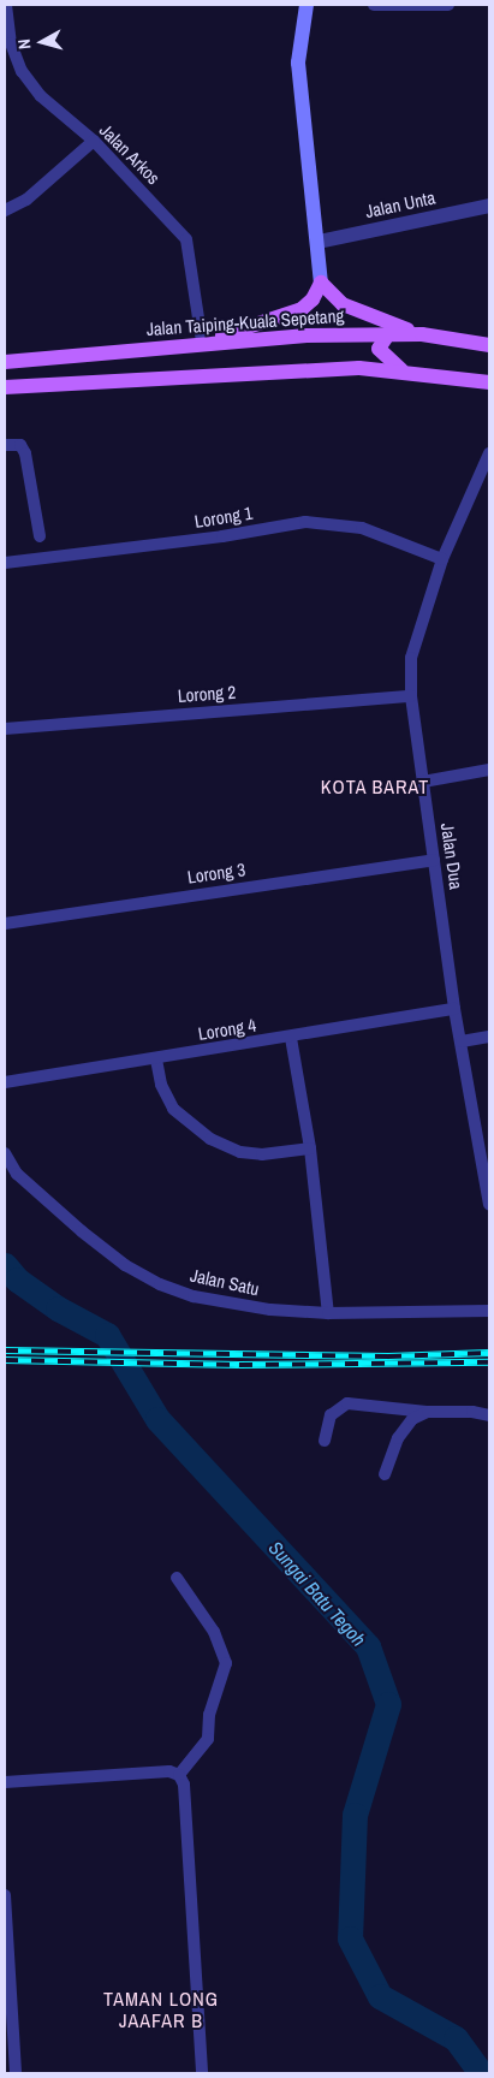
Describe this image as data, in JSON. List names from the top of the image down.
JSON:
{
  "streets": {
    "main road": ["Jalan Taiping-Kuala Sepetang"],
    "street": [
      "Jalan Arkos",
      "Jalan Unta",
      "Lorong 1",
      "Lorong 2",
      "Jalan Dua",
      "Lorong 3",
      "Lorong 4",
      "Jalan Satu"
    ]
  },
  "crossings": [
    ["Jalan Arkos", "Jalan Taiping-Kuala Sepetang"],
    ["Lorong 1", "Jalan Dua"],
    ["Lorong 2", "Jalan Dua"],
    ["Jalan Dua", "Lorong 3"],
    ["Jalan Dua", "Lorong 4"]
  ],
  "districts": ["KOTA BARAT", "TAMAN LONG JAAFAR B"],
  "water": ["Sungai Batu Tegoh"],
  "north": "left"
}
